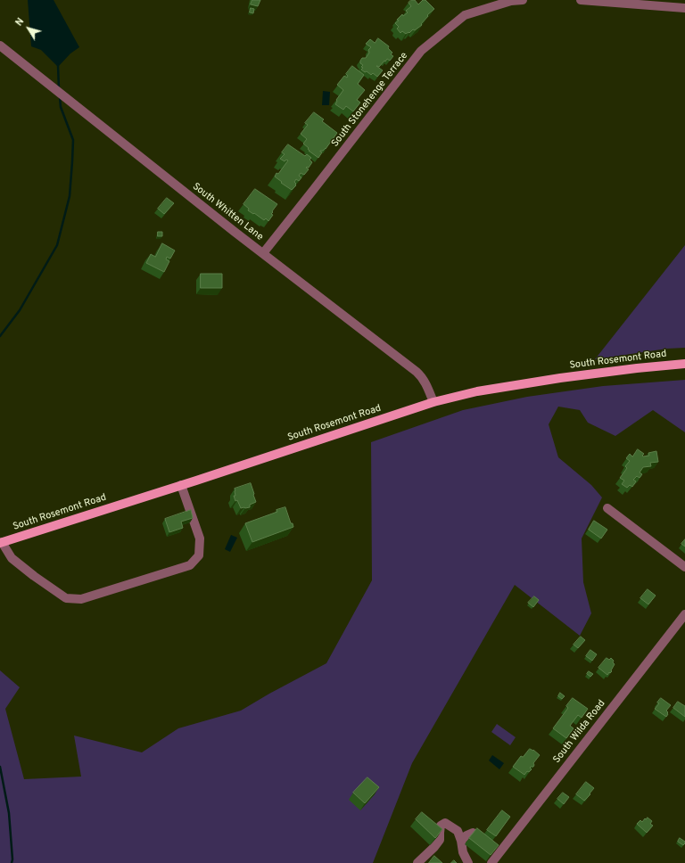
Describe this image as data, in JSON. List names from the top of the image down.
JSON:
{
  "streets": {
    "main road": ["South Rosemont Road"],
    "street": ["South Stonehenge Terrace", "South Whitten Lane", "South Wilda Road"]
  },
  "crossings": [
    ["South Stonehenge Terrace", "South Whitten Lane"],
    ["South Whitten Lane", "South Rosemont Road"]
  ],
  "north": "top left"
}
